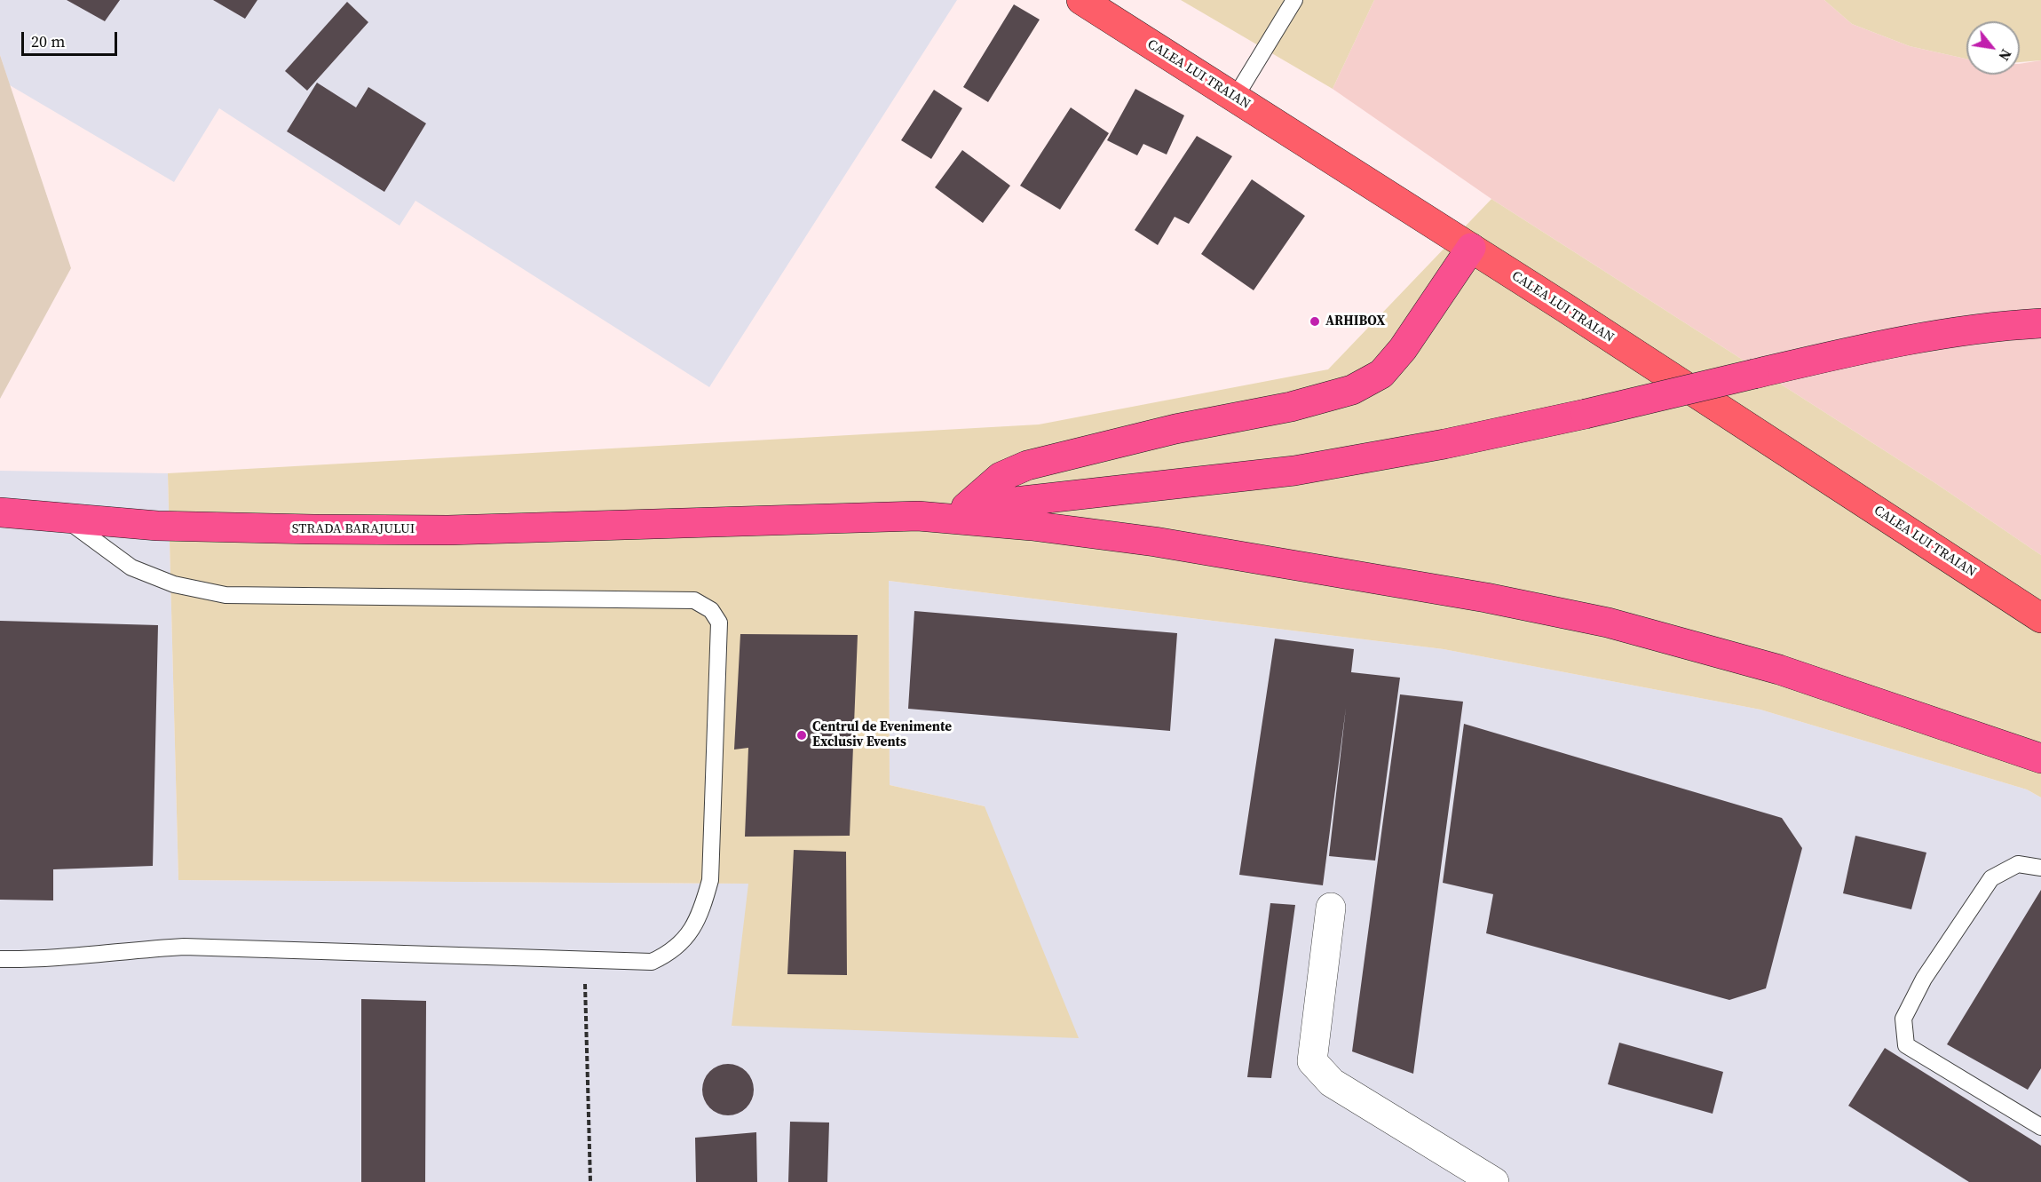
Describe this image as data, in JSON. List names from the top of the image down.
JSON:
{
  "streets": {
    "highway": ["STRADA BARAJULUI"],
    "main road": ["CALEA LUI TRAIAN"]
  },
  "places": ["ARHIBOX", "Centrul de Evenimente Exclusiv Events"],
  "scale_bar": "20 m",
  "north": "bottom right"
}
